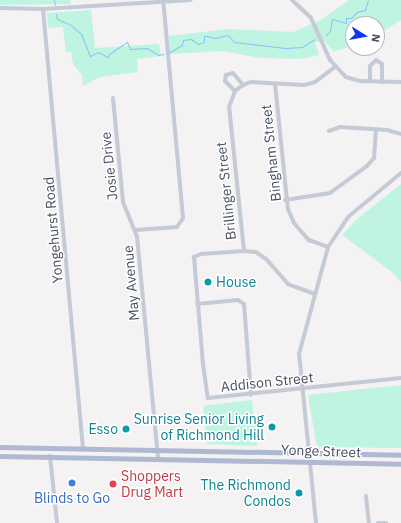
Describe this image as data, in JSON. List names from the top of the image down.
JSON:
{
  "streets": {
    "main road": ["Yonge Street"],
    "street": [
      "Bingham Street",
      "Josie Drive",
      "Brillinger Street",
      "Yongehurst Road",
      "May Avenue",
      "Addison Street"
    ]
  },
  "crossings": [
    ["Josie Drive", "May Avenue"],
    ["Brillinger Street", "Addison Street"],
    ["Yongehurst Road", "Yonge Street"],
    ["May Avenue", "Yonge Street"]
  ],
  "places": [
    "House",
    "Sunrise Senior Living of Richmond Hill",
    "Esso",
    "Blinds to Go",
    "Shoppers Drug Mart",
    "The Richmond Condos"
  ],
  "north": "right"
}
